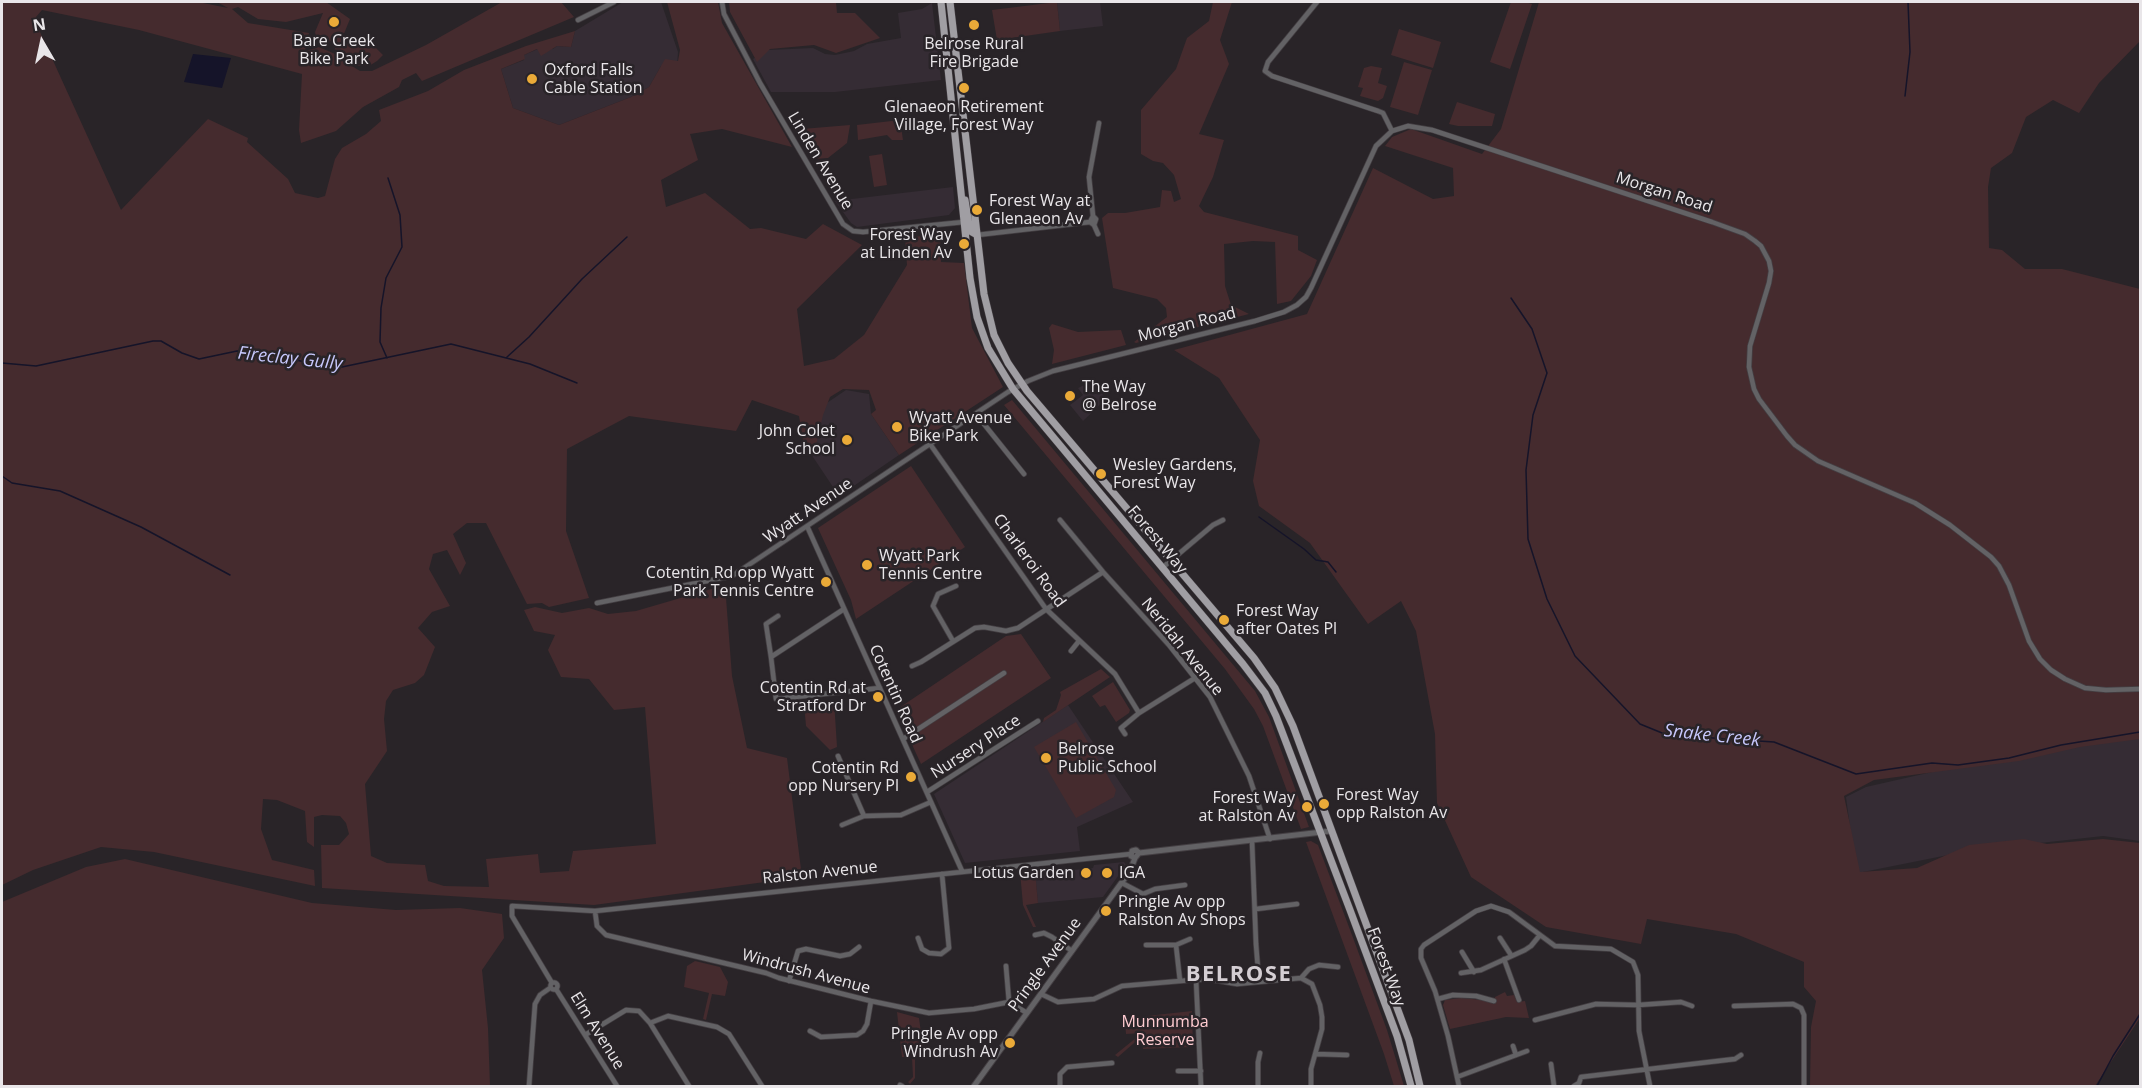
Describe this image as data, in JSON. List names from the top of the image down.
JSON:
{
  "streets": {
    "main road": ["Forest Way"],
    "street": [
      "Linden Avenue",
      "Morgan Road",
      "Wyatt Avenue",
      "Charleroi Road",
      "Neridah Avenue",
      "Cotentin Road",
      "Nursery Place",
      "Ralston Avenue",
      "Pringle Avenue",
      "Windrush Avenue",
      "Elm Avenue"
    ]
  },
  "crossings": [
    ["Linden Avenue", "Forest Way"],
    ["Morgan Road", "Wyatt Avenue"],
    ["Morgan Road", "Forest Way"],
    ["Wyatt Avenue", "Forest Way"],
    ["Wyatt Avenue", "Charleroi Road"],
    ["Wyatt Avenue", "Cotentin Road"],
    ["Forest Way", "Ralston Avenue"],
    ["Neridah Avenue", "Ralston Avenue"],
    ["Cotentin Road", "Nursery Place"],
    ["Cotentin Road", "Ralston Avenue"],
    ["Ralston Avenue", "Pringle Avenue"],
    ["Ralston Avenue", "Windrush Avenue"],
    ["Ralston Avenue", "Elm Avenue"]
  ],
  "districts": ["BELROSE"],
  "water": ["Fireclay Gully", "Snake Creek"],
  "parks": ["Munnumba Reserve"],
  "places": [
    "Bare Creek Bike Park",
    "Belrose Rural Fire Brigade",
    "Oxford Falls Cable Station",
    "Glenaeon Retirement Village, Forest Way",
    "Forest Way at Glenaeon Av",
    "Forest Way at Linden Av",
    "The Way @ Belrose",
    "Wyatt Avenue Bike Park",
    "John Colet School",
    "Wesley Gardens, Forest Way",
    "Wyatt Park Tennis Centre",
    "Cotentin Rd opp Wyatt Park Tennis Centre",
    "Forest Way after Oates Pl",
    "Cotentin Rd at Stratford Dr",
    "Belrose Public School",
    "Cotentin Rd opp Nursery Pl",
    "Forest Way opp Ralston Av",
    "Forest Way at Ralston Av",
    "Lotus Garden",
    "IGA",
    "Pringle Av opp Ralston Av Shops",
    "Pringle Av opp Windrush Av"
  ],
  "north": "top"
}
